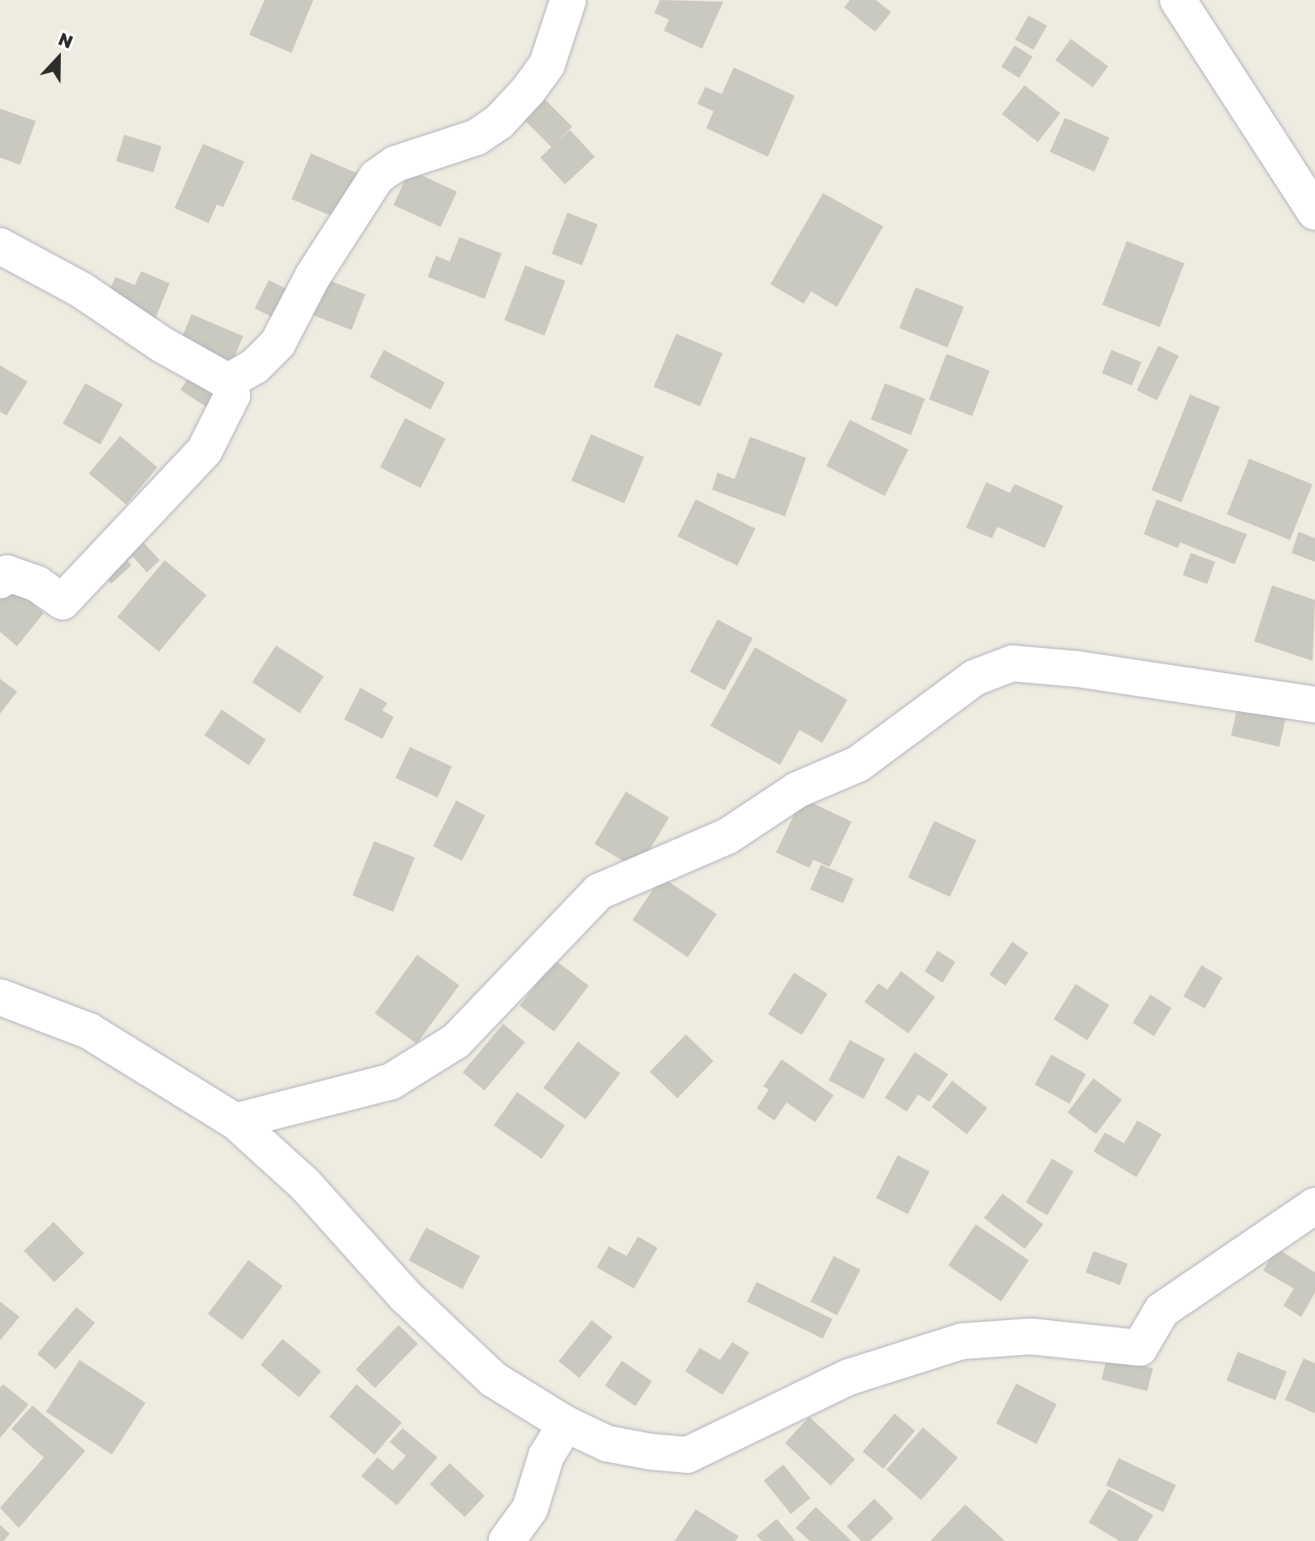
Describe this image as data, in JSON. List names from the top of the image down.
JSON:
{
  "north": "top"
}
